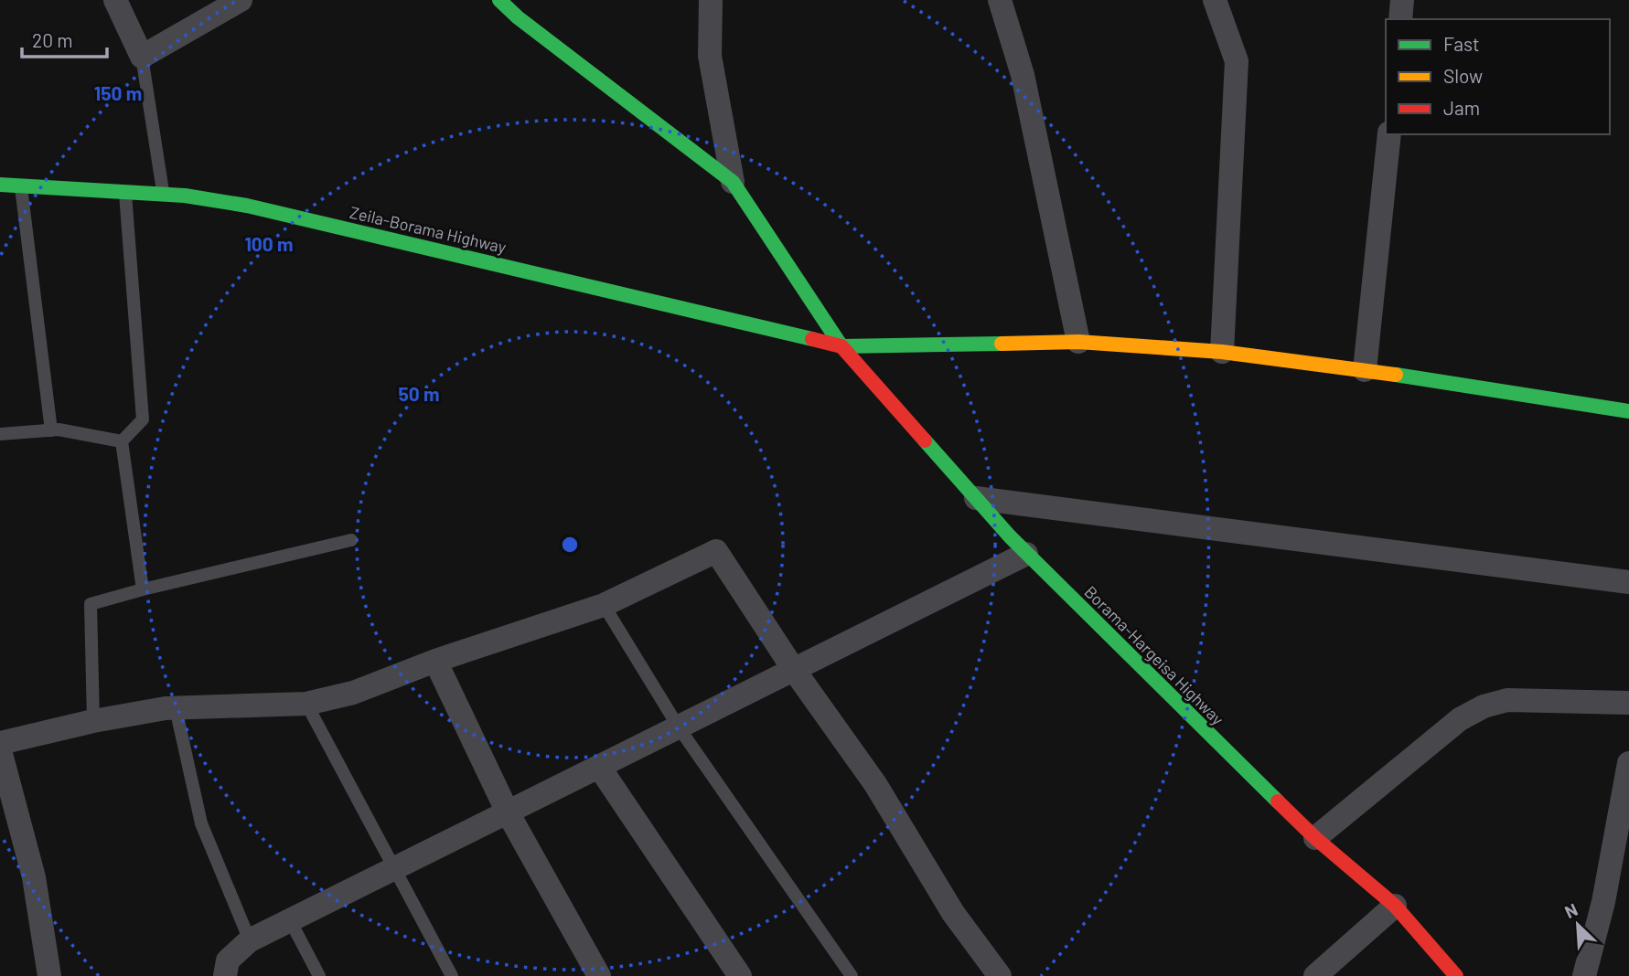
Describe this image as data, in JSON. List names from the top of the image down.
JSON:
{
  "streets": {
    "main road": ["Zeila-Borama Highway", "Borama-Hargeisa Highway"]
  },
  "crossings": [
    ["Zeila-Borama Highway", "Borama-Hargeisa Highway"]
  ],
  "legend": ["Fast", "Slow", "Jam"],
  "scale_bar": "20 m",
  "north": "top left",
  "rings": ["150 m", "100 m", "50 m"]
}
